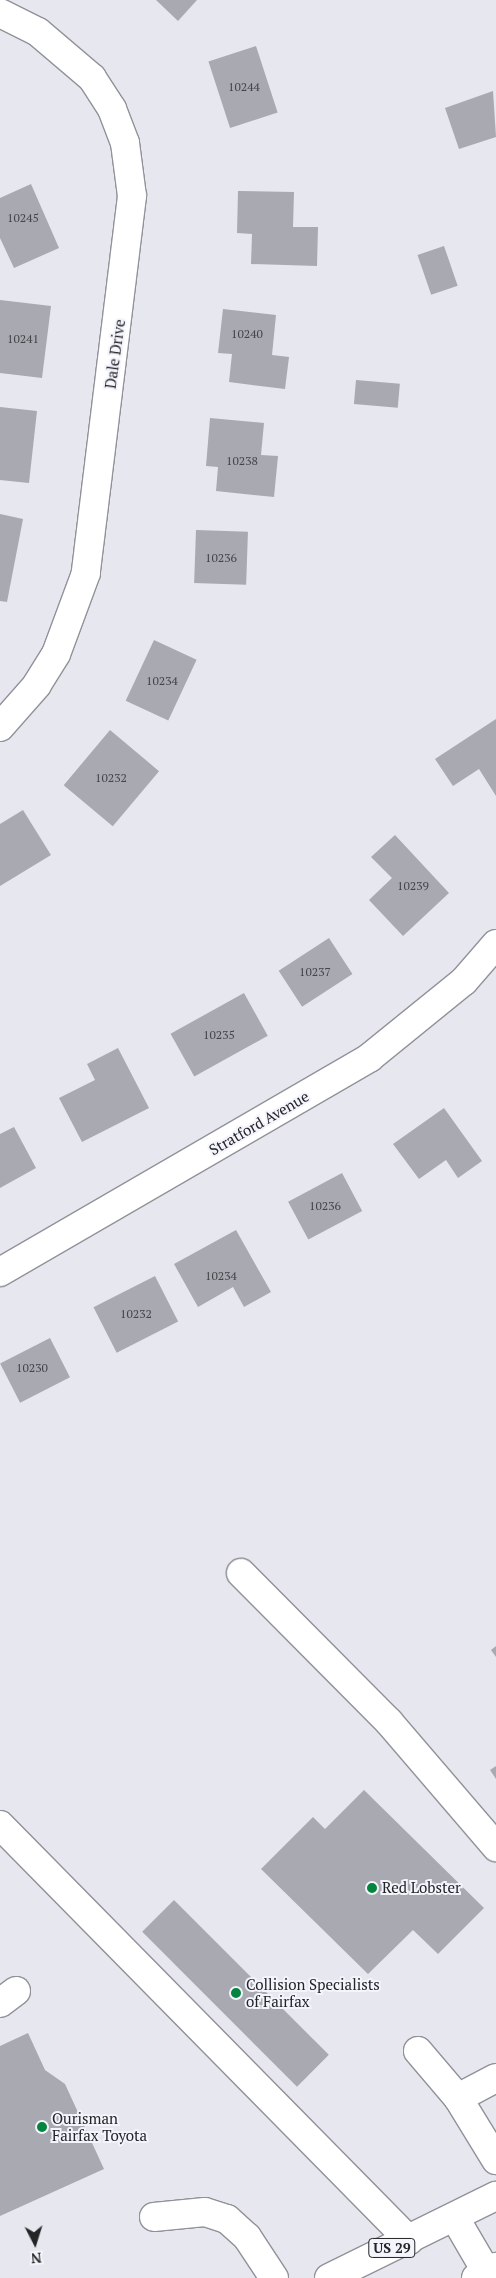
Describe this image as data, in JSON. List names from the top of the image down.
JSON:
{
  "streets": {
    "street": ["Dale Drive", "Stratford Avenue", "US 29"]
  },
  "places": ["Red Lobster", "Collision Specialists of Fairfax", "Ourisman Fairfax Toyota"],
  "house_numbers": [
    "10244",
    "10245",
    "10240",
    "10241",
    "10238",
    "10236",
    "10234",
    "10232",
    "10239",
    "10237",
    "10235",
    "10236",
    "10234",
    "10232",
    "10230"
  ],
  "north": "bottom"
}
